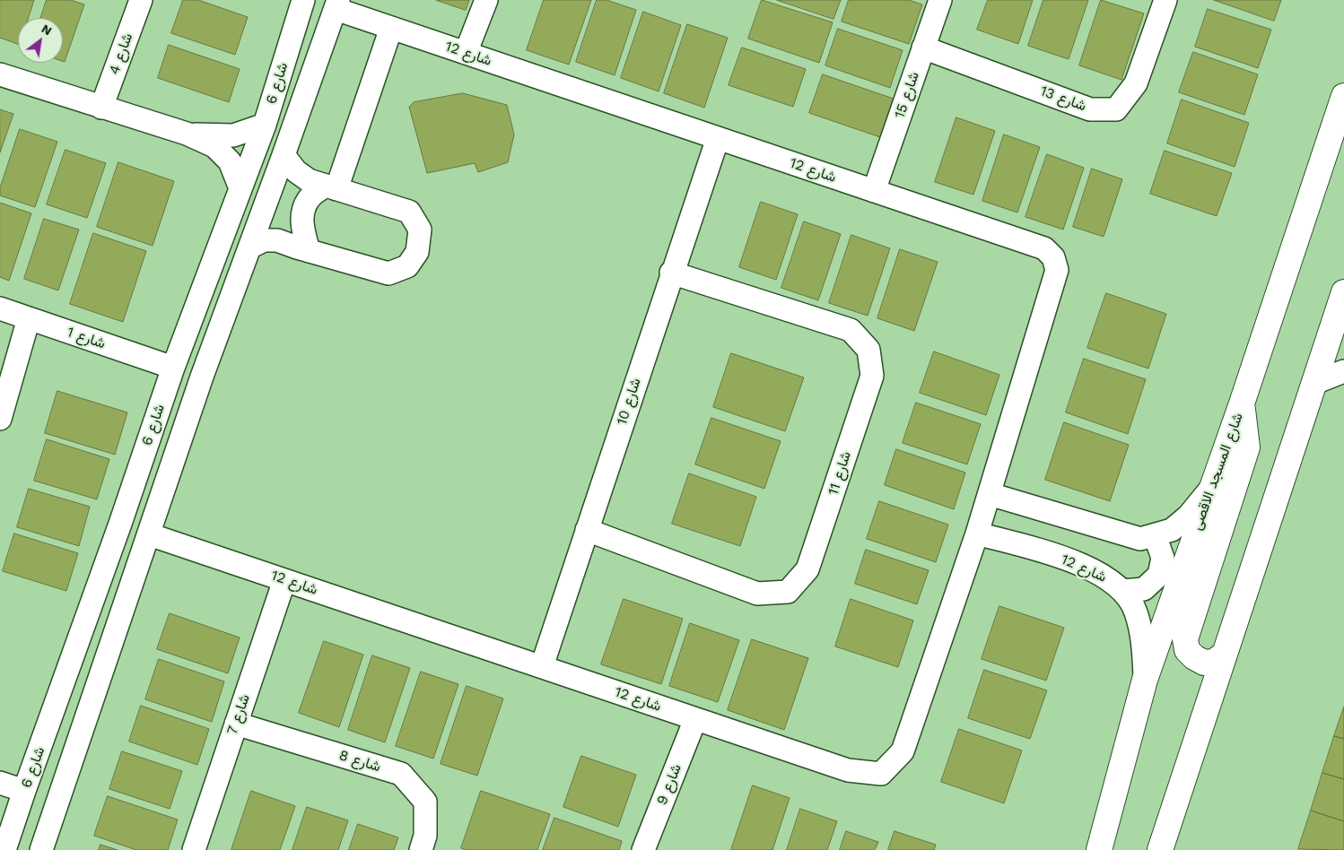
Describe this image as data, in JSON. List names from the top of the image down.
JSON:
{
  "streets": {
    "main road": ["شارع المسجد الاقصى"],
    "street": [
      "شارع 4",
      "شارع 12",
      "شارع 6",
      "شارع 15",
      "شارع 13",
      "شارع 1",
      "شارع 10",
      "شارع 11",
      "شارع 7",
      "شارع 8",
      "شارع 9"
    ]
  },
  "crossings": [
    ["شارع 12", "شارع 6"],
    ["شارع 12", "شارع 15"],
    ["شارع 12", "شارع 10"],
    ["شارع 12", "شارع المسجد الاقصى"],
    ["شارع 12", "شارع 7"],
    ["شارع 12", "شارع 9"],
    ["شارع 6", "شارع 1"],
    ["شارع 15", "شارع 13"],
    ["شارع 10", "شارع 11"],
    ["شارع 7", "شارع 8"]
  ],
  "north": "top right"
}
